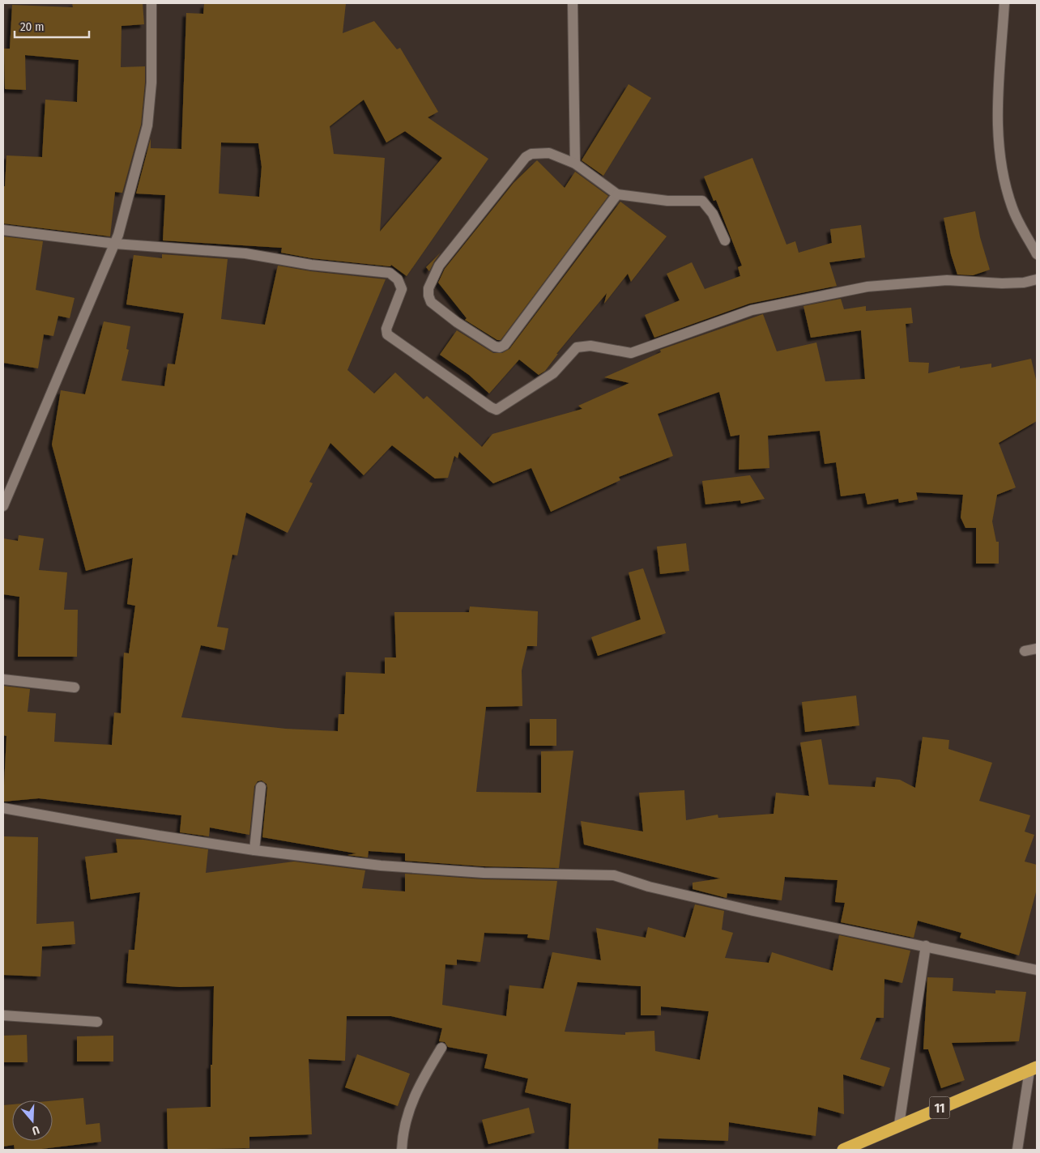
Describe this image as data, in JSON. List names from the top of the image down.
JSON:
{
  "streets": {
    "highway": ["11"]
  },
  "scale_bar": "20 m",
  "north": "bottom"
}
